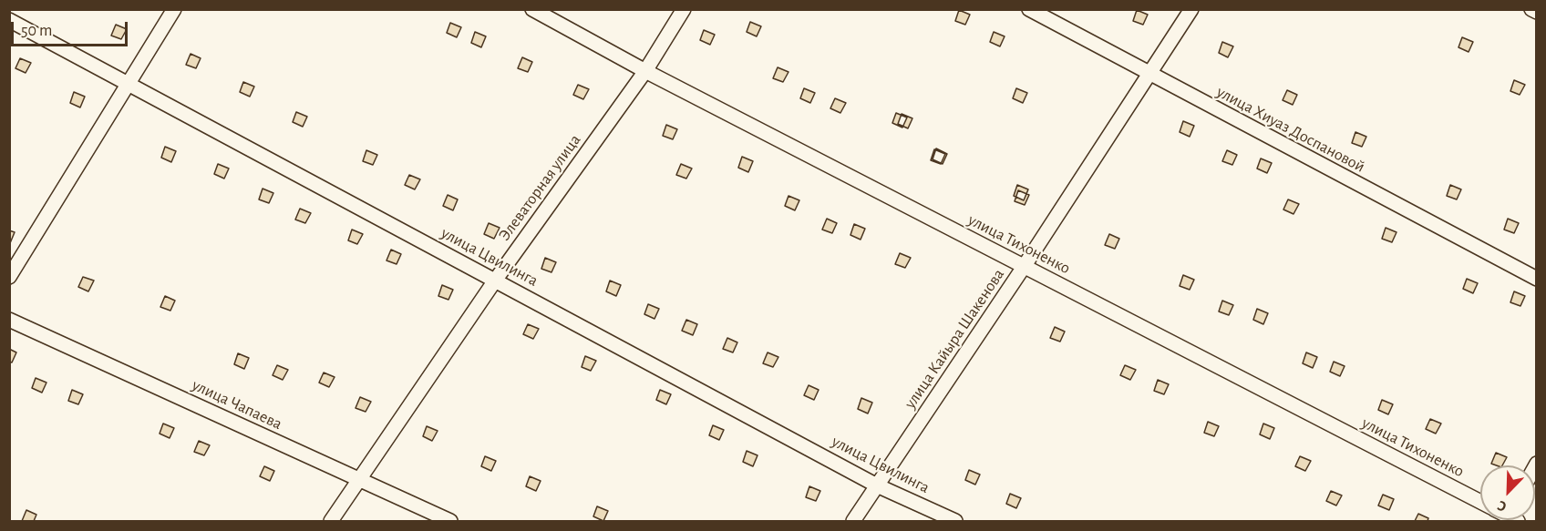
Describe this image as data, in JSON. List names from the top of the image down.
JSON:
{
  "streets": {
    "street": [
      "улица Хиуаз Доспановой",
      "Элеваторная улица",
      "улица Тихоненко",
      "улица Цвилинга",
      "улица Кайыра Шакенова",
      "улица Чапаева"
    ]
  },
  "crossings": [
    ["улица Хиуаз Доспановой", "улица Кайыра Шакенова"],
    ["Элеваторная улица", "улица Тихоненко"],
    ["Элеваторная улица", "улица Цвилинга"],
    ["Элеваторная улица", "улица Чапаева"],
    ["улица Тихоненко", "улица Кайыра Шакенова"],
    ["улица Цвилинга", "улица Кайыра Шакенова"]
  ],
  "scale_bar": "50 m",
  "north": "bottom left"
}
